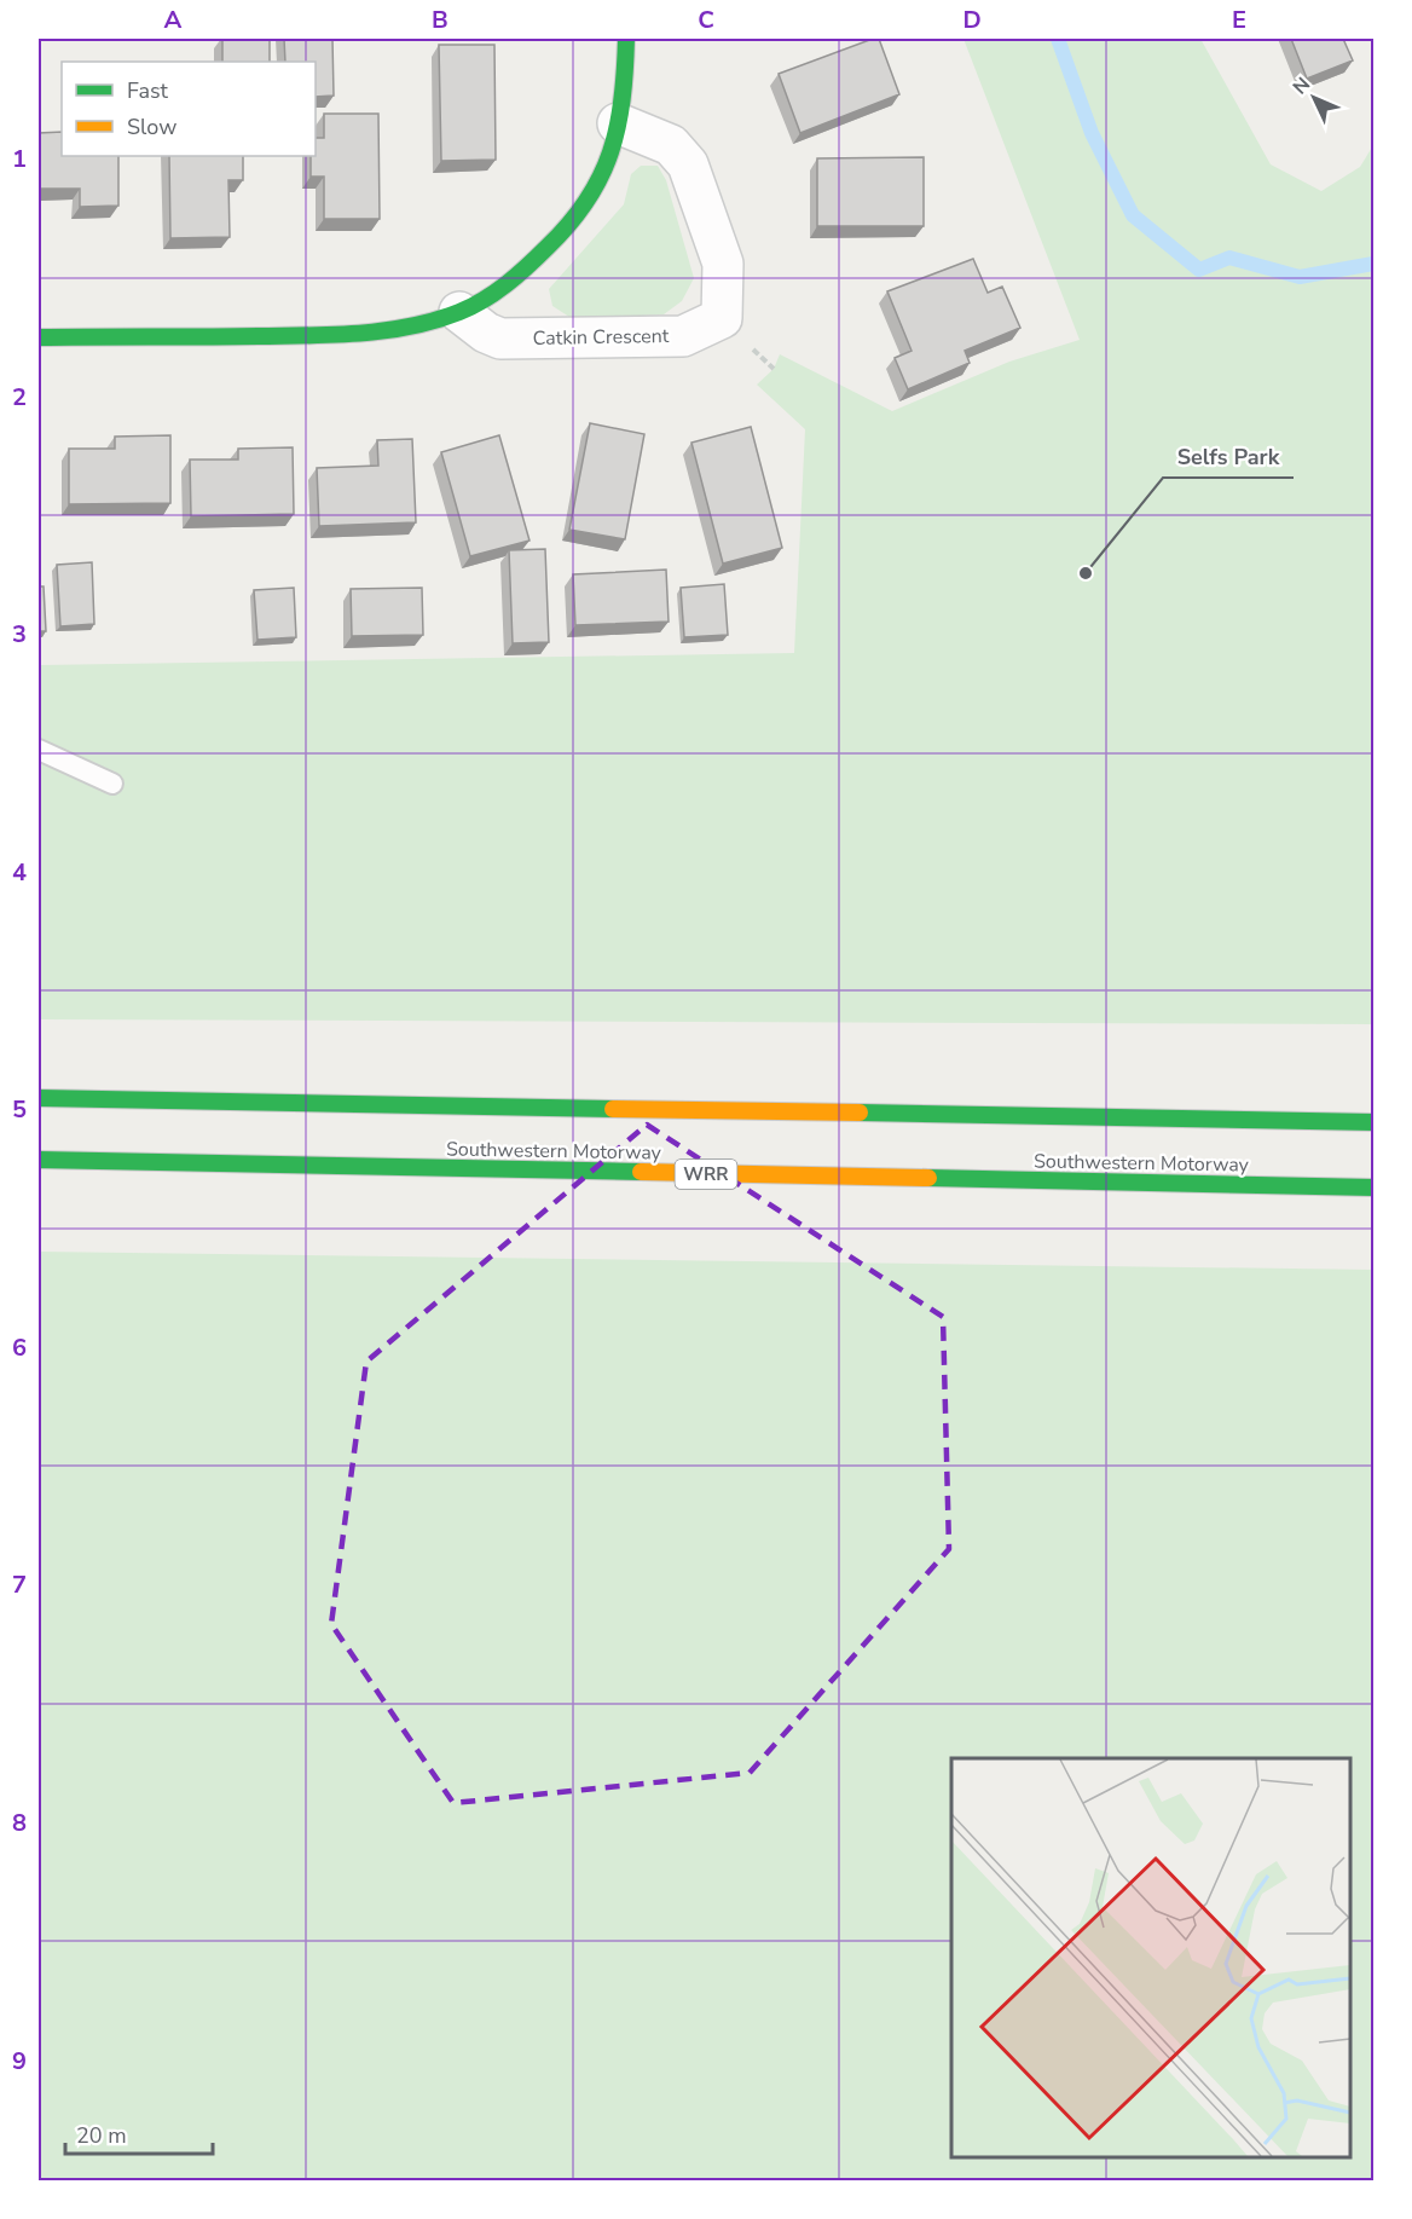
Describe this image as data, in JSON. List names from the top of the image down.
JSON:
{
  "streets": {
    "main road": ["Southwestern Motorway", "WRR"],
    "street": ["Catkin Crescent"]
  },
  "places": ["Selfs Park"],
  "legend": ["Fast", "Slow"],
  "scale_bar": "20 m",
  "north": "top left",
  "grid": {
    "columns": [
      "A",
      "B",
      "C",
      "D",
      "E"
    ],
    "rows": [
      "1",
      "2",
      "3",
      "4",
      "5",
      "6",
      "7",
      "8",
      "9"
    ]
  }
}
